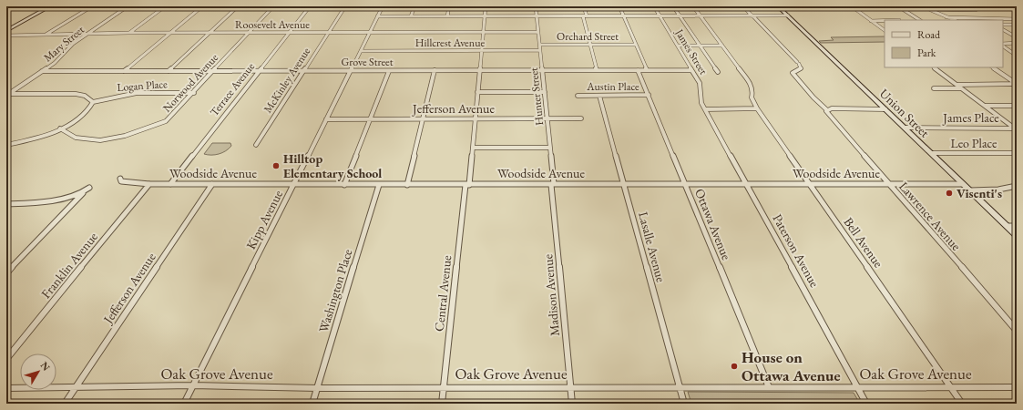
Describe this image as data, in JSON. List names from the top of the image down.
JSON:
{
  "streets": {
    "street": [
      "Roosevelt Avenue",
      "Orchard Street",
      "Hillcrest Avenue",
      "Mary Street",
      "James Street",
      "Grove Street",
      "McKinley Avenue",
      "Norwood Avenue",
      "Logan Place",
      "Austin Place",
      "Terrace Avenue",
      "Hunter Street",
      "Jefferson Avenue",
      "Union Street",
      "James Place",
      "Leo Place",
      "Woodside Avenue",
      "Lawrence Avenue",
      "Kipp Avenue",
      "Ottawa Avenue",
      "Bell Avenue",
      "Lasalle Avenue",
      "Paterson Avenue",
      "Franklin Avenue",
      "Washington Place",
      "Central Avenue",
      "Madison Avenue",
      "Oak Grove Avenue"
    ]
  },
  "crossings": [
    ["Roosevelt Avenue", "Mary Street"],
    ["Roosevelt Avenue", "McKinley Avenue"],
    ["Roosevelt Avenue", "Norwood Avenue"],
    ["Roosevelt Avenue", "Terrace Avenue"],
    ["Roosevelt Avenue", "Hunter Street"],
    ["Roosevelt Avenue", "Kipp Avenue"],
    ["Roosevelt Avenue", "Central Avenue"],
    ["Orchard Street", "Hunter Street"],
    ["Hillcrest Avenue", "Hunter Street"],
    ["Hillcrest Avenue", "Kipp Avenue"],
    ["Hillcrest Avenue", "Central Avenue"],
    ["Mary Street", "Grove Street"],
    ["James Street", "Grove Street"],
    ["James Street", "Paterson Avenue"],
    ["Grove Street", "McKinley Avenue"],
    ["Grove Street", "Norwood Avenue"],
    ["Grove Street", "Terrace Avenue"],
    ["Grove Street", "Hunter Street"],
    ["Grove Street", "Kipp Avenue"],
    ["Grove Street", "Ottawa Avenue"],
    ["Grove Street", "Central Avenue"],
    ["Norwood Avenue", "Logan Place"],
    ["Austin Place", "Ottawa Avenue"],
    ["Austin Place", "Lasalle Avenue"],
    ["Terrace Avenue", "Woodside Avenue"],
    ["Hunter Street", "Jefferson Avenue"],
    ["Hunter Street", "Woodside Avenue"],
    ["Hunter Street", "Madison Avenue"],
    ["Jefferson Avenue", "Woodside Avenue"],
    ["Jefferson Avenue", "Kipp Avenue"],
    ["Jefferson Avenue", "Central Avenue"],
    ["Jefferson Avenue", "Oak Grove Avenue"],
    ["Union Street", "James Place"],
    ["Union Street", "Leo Place"],
    ["Union Street", "Woodside Avenue"],
    ["Woodside Avenue", "Lawrence Avenue"],
    ["Woodside Avenue", "Kipp Avenue"],
    ["Woodside Avenue", "Ottawa Avenue"],
    ["Woodside Avenue", "Bell Avenue"],
    ["Woodside Avenue", "Lasalle Avenue"],
    ["Woodside Avenue", "Paterson Avenue"],
    ["Woodside Avenue", "Franklin Avenue"],
    ["Woodside Avenue", "Washington Place"],
    ["Woodside Avenue", "Central Avenue"],
    ["Woodside Avenue", "Madison Avenue"],
    ["Kipp Avenue", "Oak Grove Avenue"],
    ["Ottawa Avenue", "Oak Grove Avenue"],
    ["Bell Avenue", "Oak Grove Avenue"],
    ["Lasalle Avenue", "Oak Grove Avenue"],
    ["Paterson Avenue", "Oak Grove Avenue"],
    ["Washington Place", "Oak Grove Avenue"],
    ["Central Avenue", "Oak Grove Avenue"],
    ["Madison Avenue", "Oak Grove Avenue"]
  ],
  "places": ["Hilltop Elementary School", "Visenti's", "House on Ottawa Avenue"],
  "legend": ["Road", "Park"],
  "north": "top right"
}
